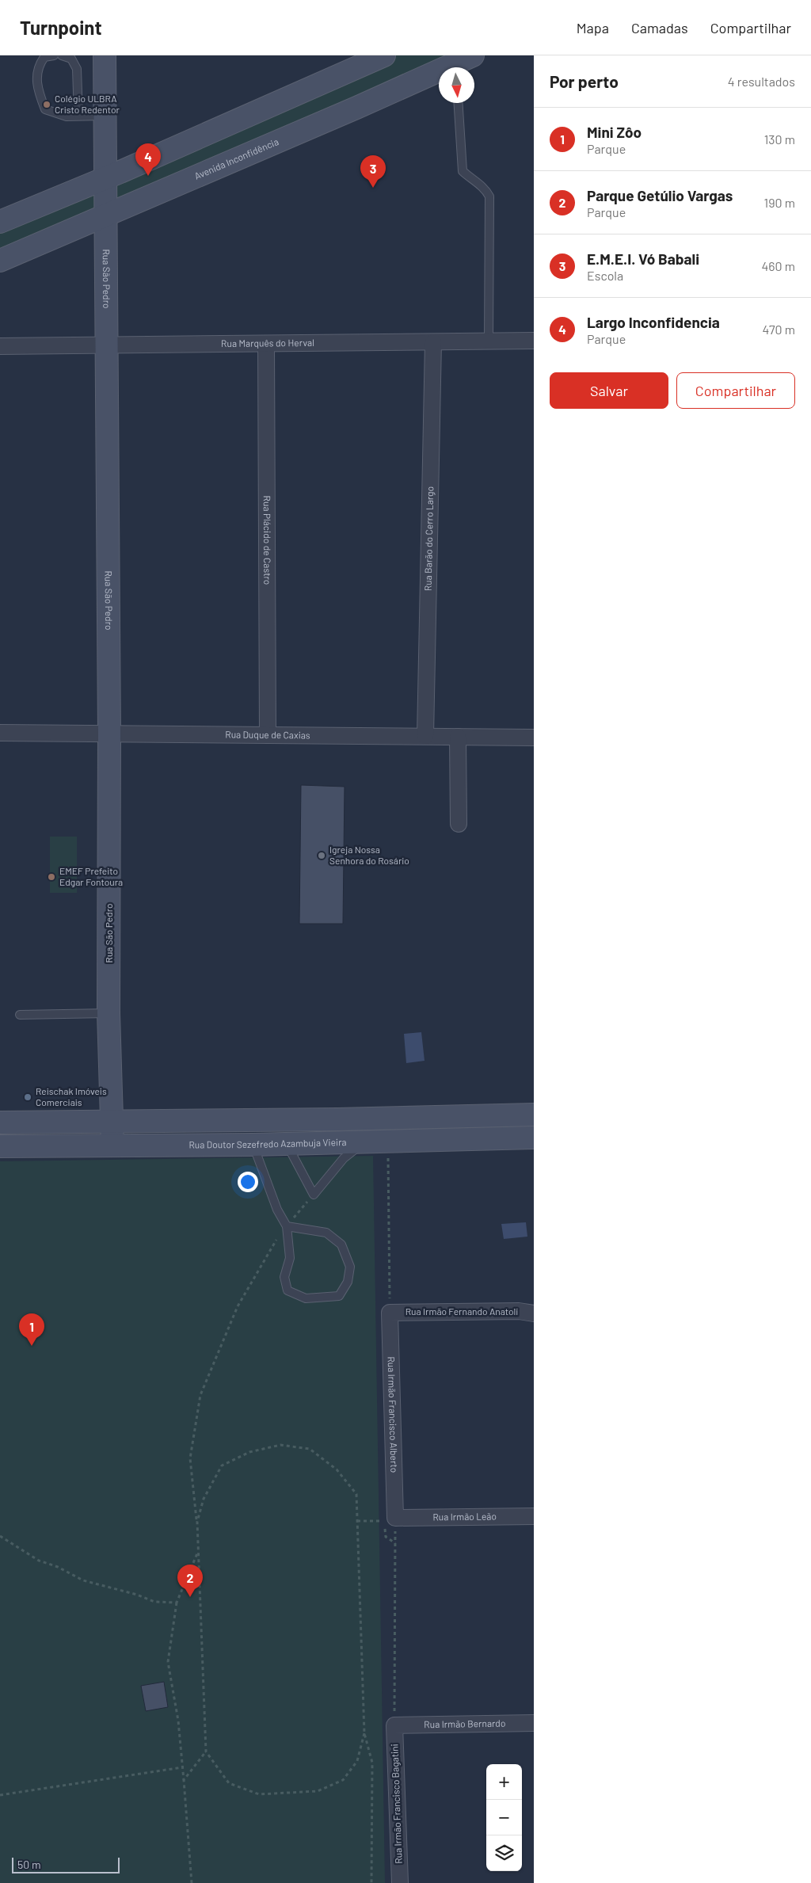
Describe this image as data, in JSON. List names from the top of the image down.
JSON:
{
  "streets": {
    "street": [
      "Avenida Inconfidência",
      "Rua São Pedro",
      "Rua Marquês do Herval",
      "Rua Plácido de Castro",
      "Rua Barão do Cerro Largo",
      "Rua Duque de Caxias",
      "Rua Doutor Sezefredo Azambuja Vieira",
      "Rua Irmão Fernando Anatoli",
      "Rua Irmão Francisco Alberto",
      "Rua Irmão Leão",
      "Rua Irmão Bernardo",
      "Rua Irmão Francisco Bagatini"
    ]
  },
  "crossings": [
    ["Avenida Inconfidência", "Rua São Pedro"],
    ["Rua São Pedro", "Rua Marquês do Herval"],
    ["Rua São Pedro", "Rua Duque de Caxias"],
    ["Rua São Pedro", "Rua Doutor Sezefredo Azambuja Vieira"],
    ["Rua Marquês do Herval", "Rua Plácido de Castro"],
    ["Rua Marquês do Herval", "Rua Barão do Cerro Largo"],
    ["Rua Plácido de Castro", "Rua Duque de Caxias"],
    ["Rua Barão do Cerro Largo", "Rua Duque de Caxias"],
    ["Rua Irmão Fernando Anatoli", "Rua Irmão Francisco Alberto"],
    ["Rua Irmão Francisco Alberto", "Rua Irmão Leão"],
    ["Rua Irmão Bernardo", "Rua Irmão Francisco Bagatini"]
  ],
  "places": [
    "Colégio ULBRA Cristo Redentor",
    "Igreja Nossa Senhora do Rosário",
    "EMEF Prefeito Edgar Fontoura",
    "Reischak Imóveis Comerciais"
  ],
  "scale_bar": "50 m",
  "north": "bottom",
  "page": {
    "header": "Turnpoint",
    "nav": ["Mapa", "Camadas", "Compartilhar"],
    "heading": ["Por perto", "4 resultados"],
    "list": [
      {
        "mark": "1",
        "name": "Mini Zôo",
        "note": "Parque",
        "value": "130 m"
      },
      {
        "mark": "2",
        "name": "Parque Getúlio Vargas",
        "note": "Parque",
        "value": "190 m"
      },
      {
        "mark": "3",
        "name": "E.M.E.I. Vó Babali",
        "note": "Escola",
        "value": "460 m"
      },
      {
        "mark": "4",
        "name": "Largo Inconfidencia",
        "note": "Parque",
        "value": "470 m"
      }
    ],
    "pins": [
      "4",
      "3",
      "1",
      "2"
    ],
    "buttons": ["Salvar", "Compartilhar"],
    "map_buttons": ["+", "−"],
    "scale": "50 m"
  }
}
